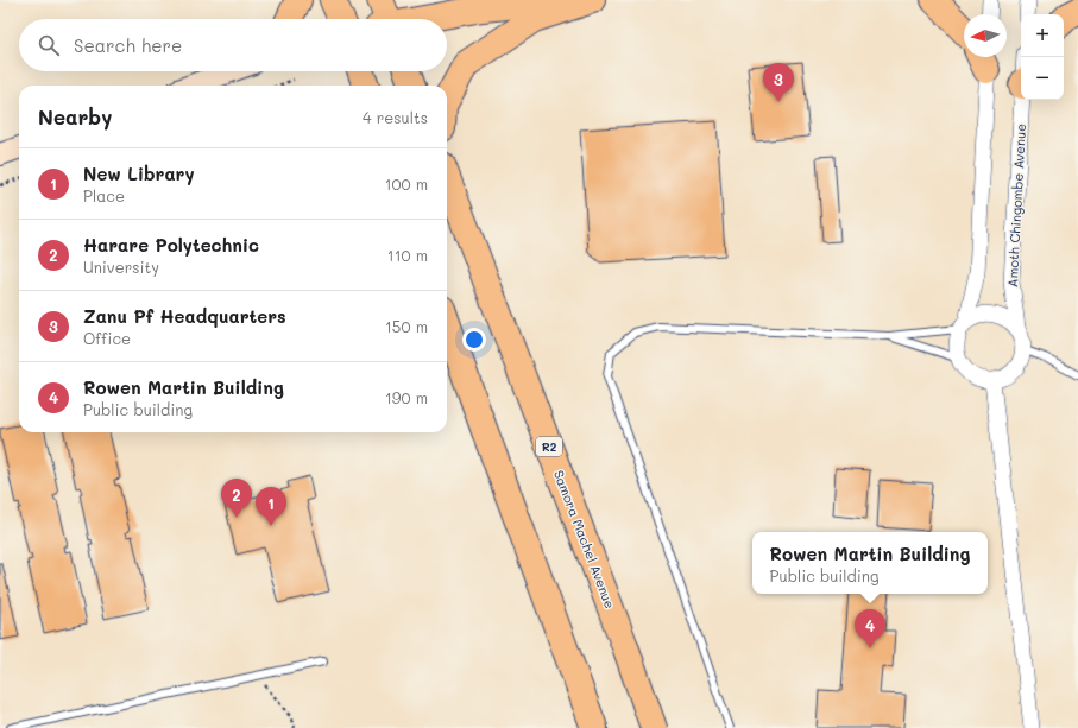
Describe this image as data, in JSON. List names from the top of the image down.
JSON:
{
  "streets": {
    "highway": ["R2", "Samora Machel Avenue"],
    "street": ["Amoth Chingombe Avenue"]
  },
  "north": "left",
  "page": {
    "map_buttons": ["+", "−"],
    "search": "Search here",
    "pins": [
      "3",
      "2",
      "1",
      "4"
    ],
    "heading": ["Nearby", "4 results"],
    "list": [
      {
        "mark": "1",
        "name": "New Library",
        "note": "Place",
        "value": "100 m"
      },
      {
        "mark": "2",
        "name": "Harare Polytechnic",
        "note": "University",
        "value": "110 m"
      },
      {
        "mark": "3",
        "name": "Zanu Pf Headquarters",
        "note": "Office",
        "value": "150 m"
      },
      {
        "mark": "4",
        "name": "Rowen Martin Building",
        "note": "Public building",
        "value": "190 m"
      }
    ],
    "popup": ["Rowen Martin Building", "Public building"]
  }
}
